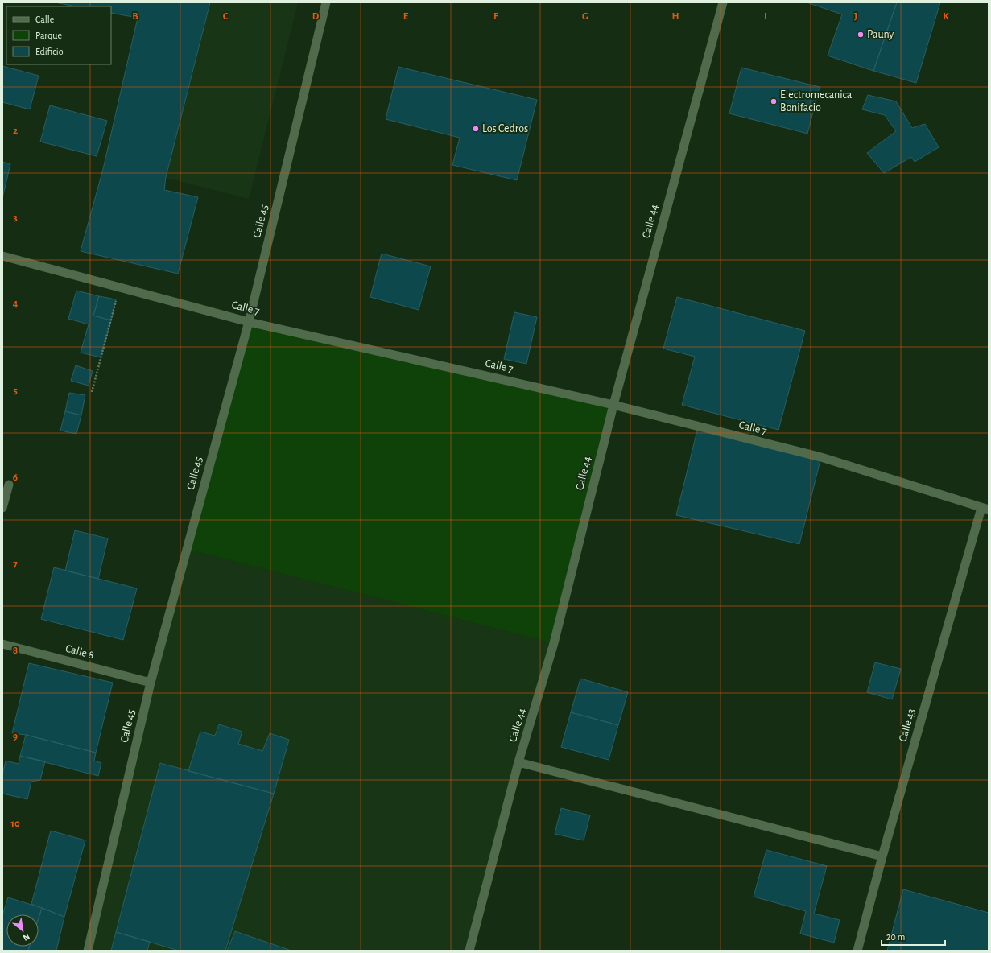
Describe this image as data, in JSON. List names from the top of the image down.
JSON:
{
  "streets": {
    "street": [
      "Calle 45",
      "Calle 44",
      "Calle 7",
      "Calle 8",
      "Calle 43"
    ]
  },
  "crossings": [
    ["Calle 45", "Calle 7"],
    ["Calle 45", "Calle 8"],
    ["Calle 44", "Calle 7"],
    ["Calle 7", "Calle 43"]
  ],
  "places": ["Pauny", "Electromecanica Bonifacio", "Los Cedros"],
  "legend": ["Calle", "Parque", "Edificio"],
  "scale_bar": "20 m",
  "north": "bottom right",
  "grid": {
    "columns": [
      "B",
      "C",
      "D",
      "E",
      "F",
      "G",
      "H",
      "I",
      "J",
      "K"
    ],
    "rows": [
      "2",
      "3",
      "4",
      "5",
      "6",
      "7",
      "8",
      "9",
      "10"
    ]
  }
}
